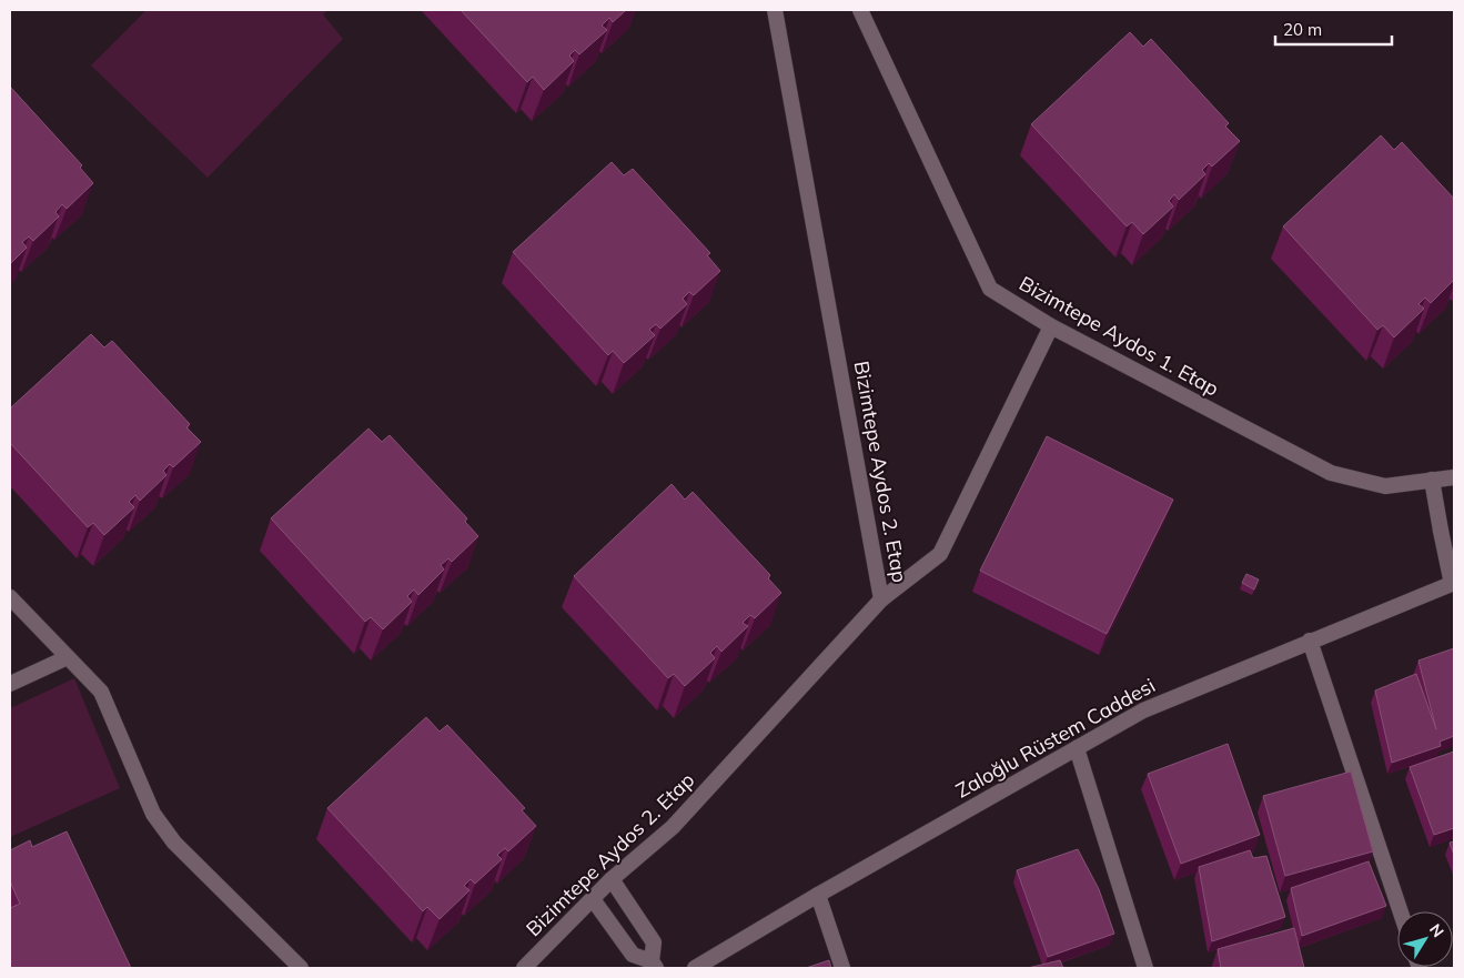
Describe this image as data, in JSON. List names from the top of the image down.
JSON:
{
  "streets": {
    "street": ["Bizimtepe Aydos 1. Etap", "Bizimtepe Aydos 2. Etap", "Zaloğlu Rüstem Caddesi"]
  },
  "scale_bar": "20 m",
  "north": "top right"
}
